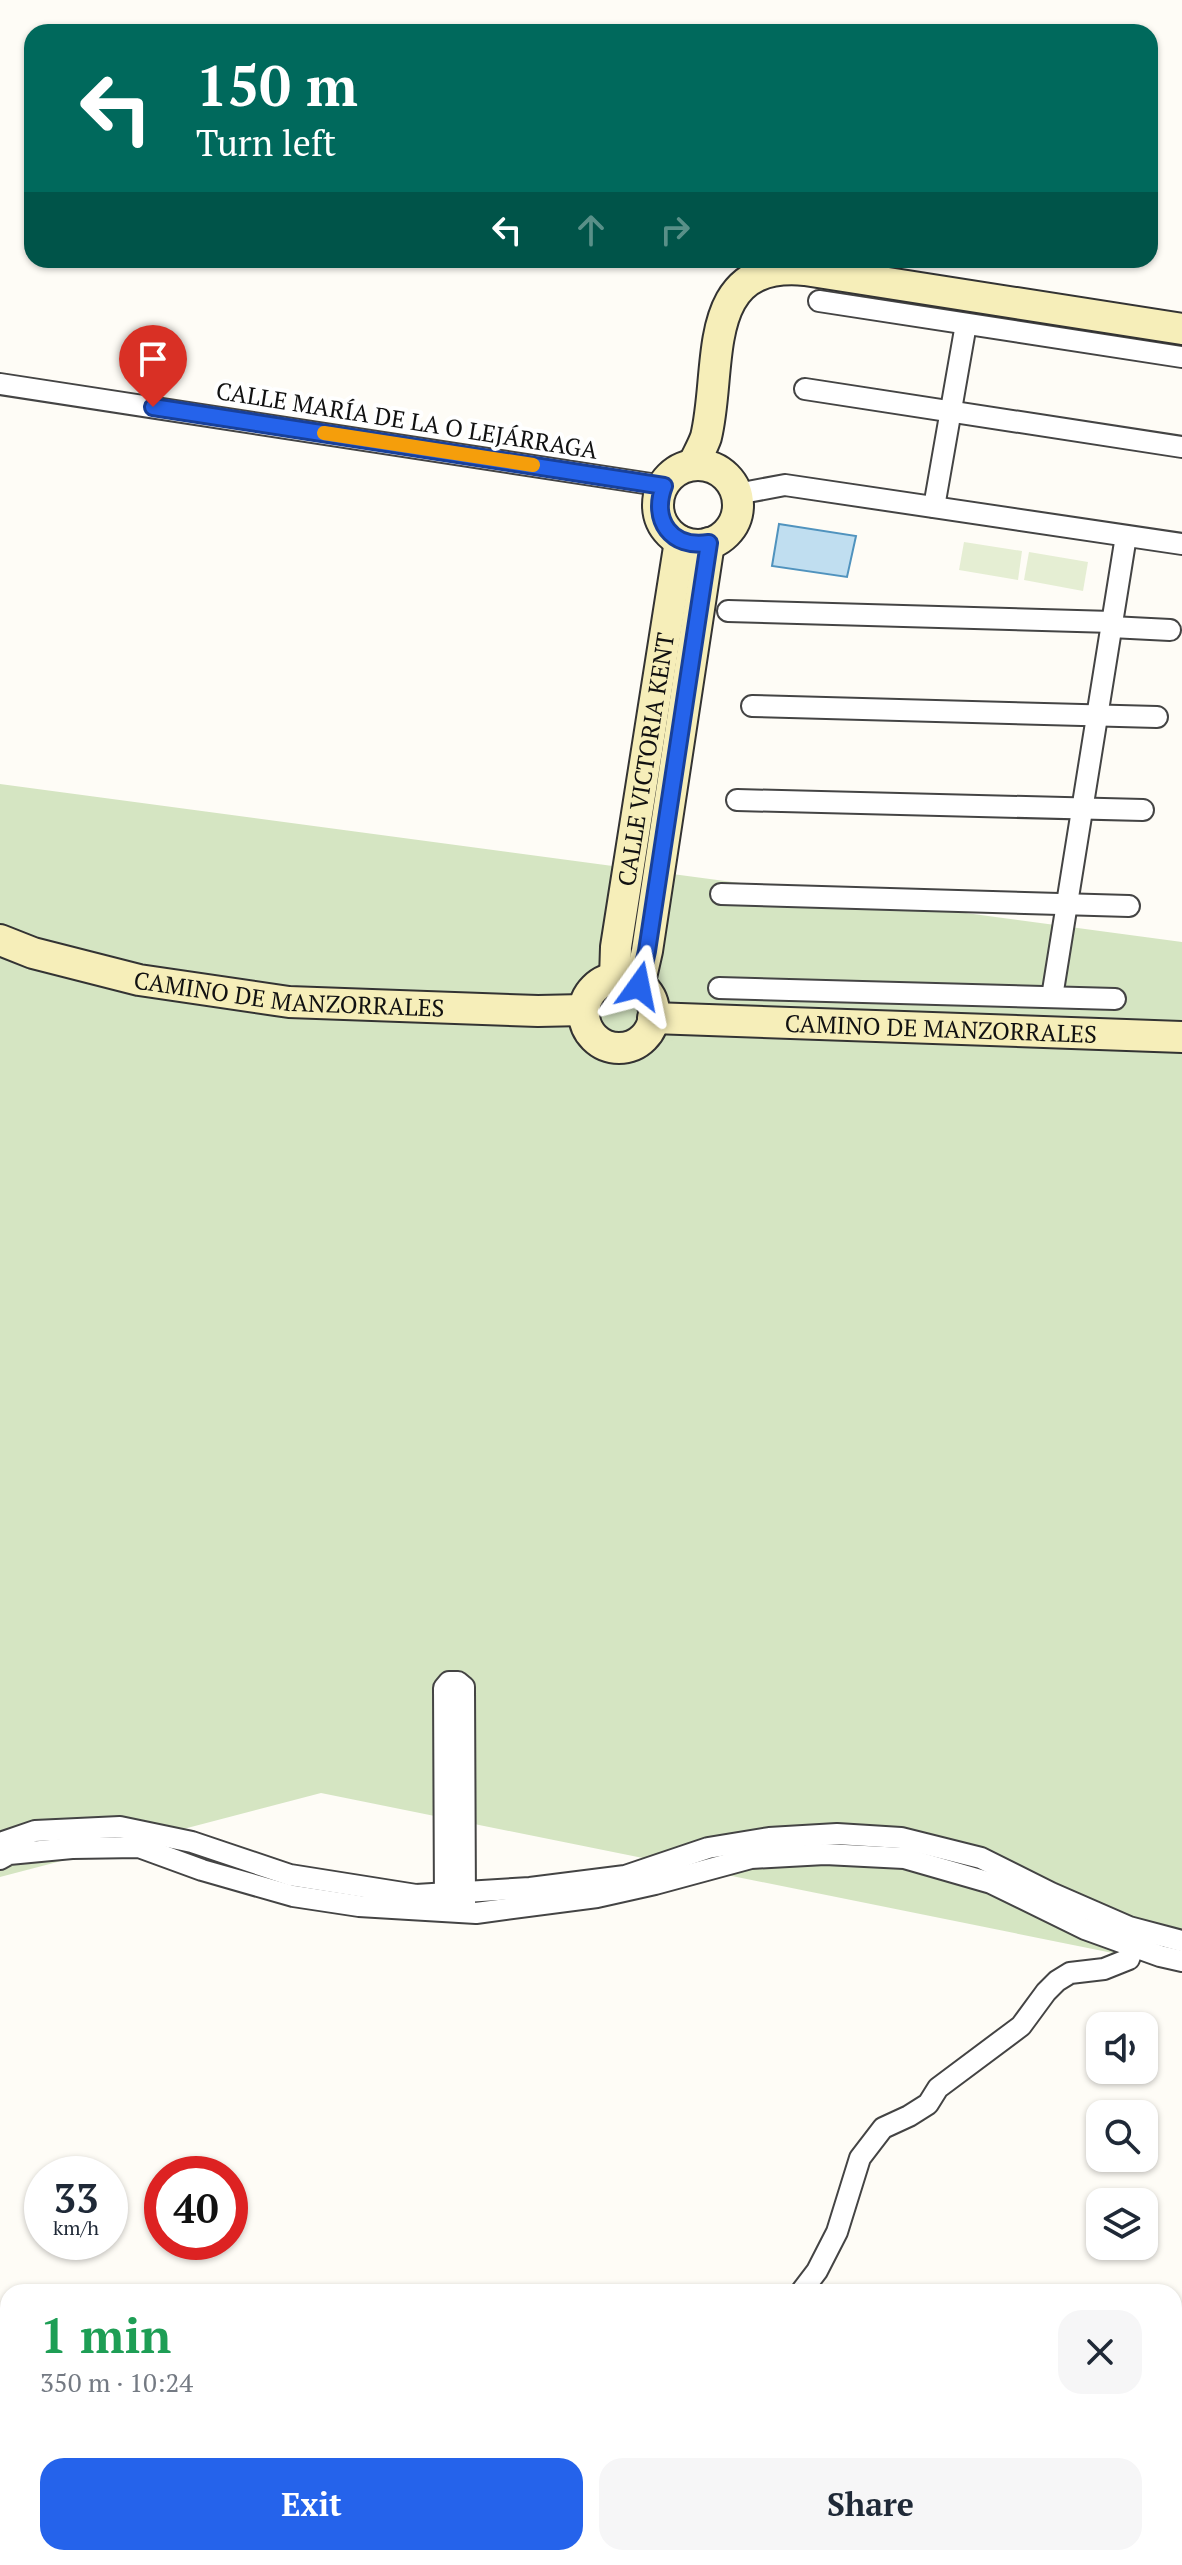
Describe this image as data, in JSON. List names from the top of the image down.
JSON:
{
  "streets": {
    "street": ["CALLE MARÍA DE LA O LEJÁRRAGA", "CALLE VICTORIA KENT", "CAMINO DE MANZORRALES"]
  },
  "crossings": [
    ["CALLE MARÍA DE LA O LEJÁRRAGA", "CALLE VICTORIA KENT"],
    ["CALLE VICTORIA KENT", "CAMINO DE MANZORRALES"]
  ],
  "page": {
    "turn": ["150 m", "Turn left"],
    "speed": "33 km/h",
    "limit": "40",
    "heading": ["1 min", "350 m · 10:24"],
    "buttons": ["Exit", "Share"]
  }
}
